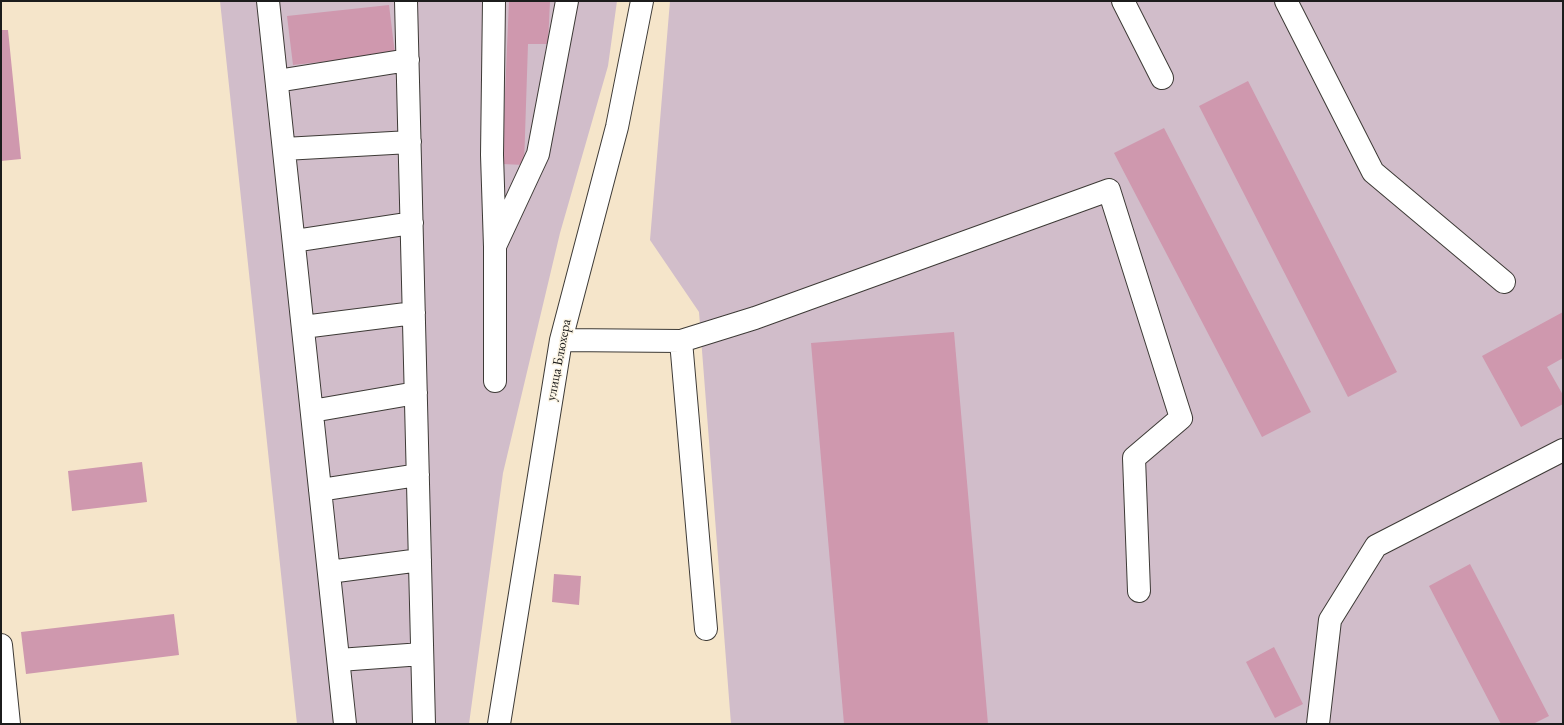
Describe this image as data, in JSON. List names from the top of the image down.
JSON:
{
  "streets": {
    "street": ["улица Блюхера"]
  }
}
